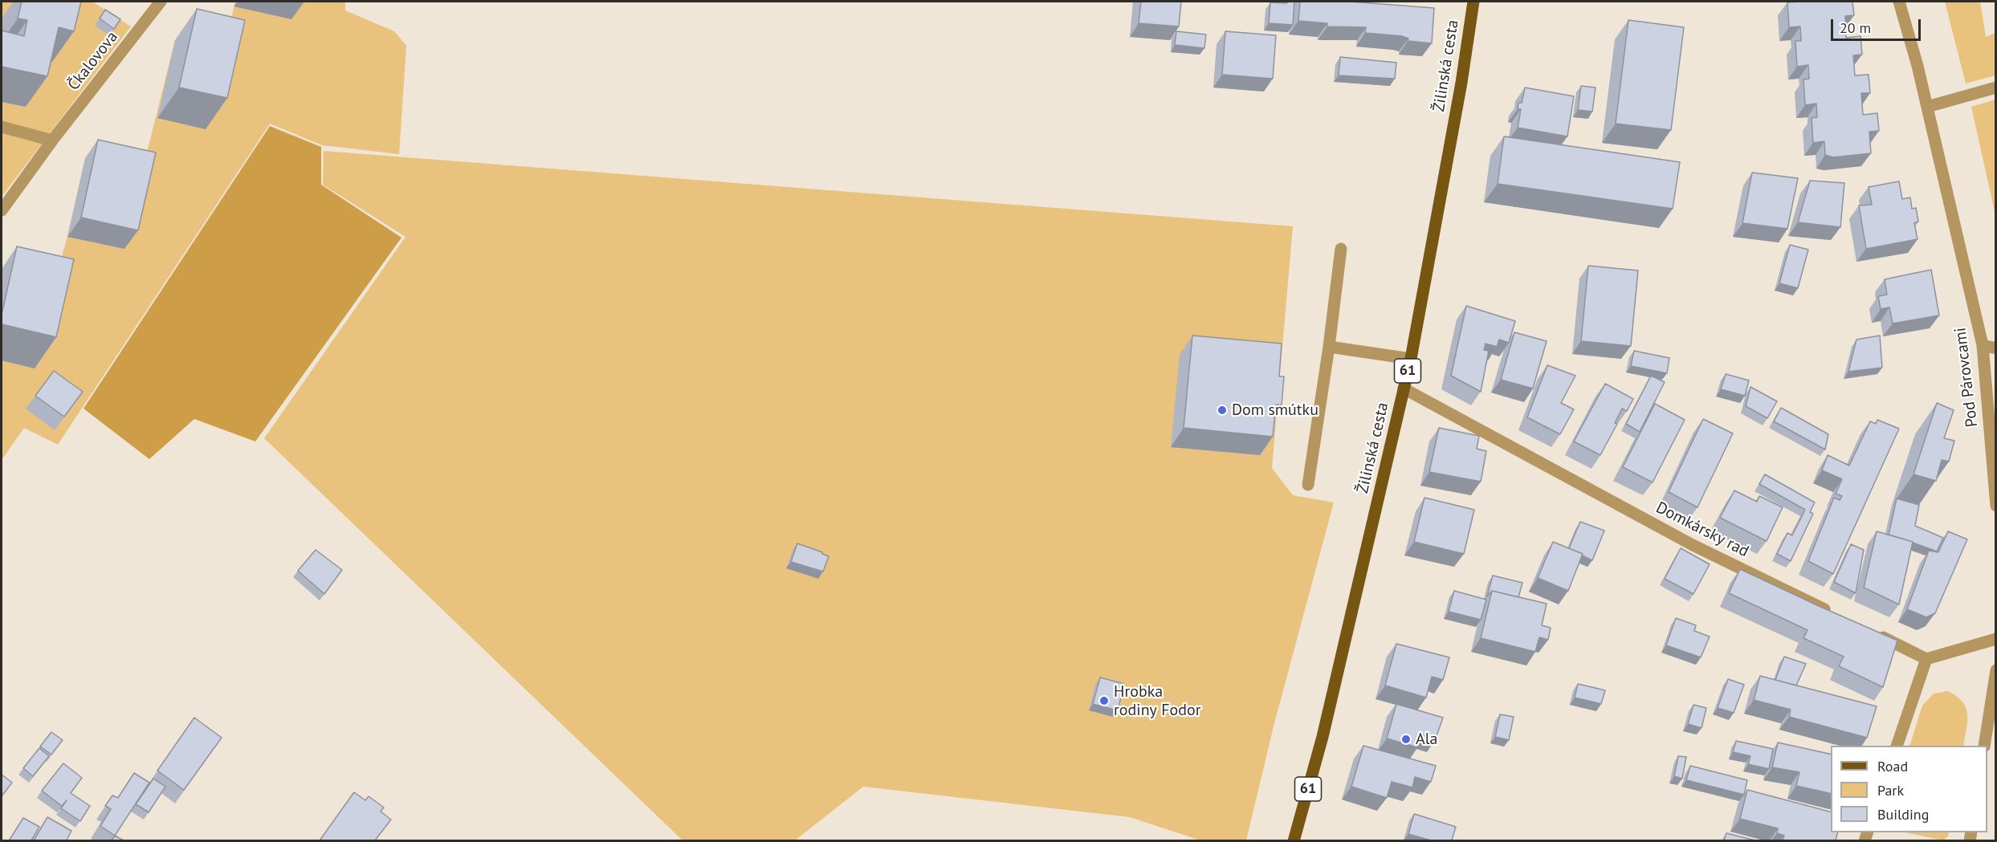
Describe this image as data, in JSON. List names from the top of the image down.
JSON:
{
  "streets": {
    "main road": ["Žilinská cesta", "61"],
    "street": ["Čkalovova", "Pod Párovcami", "Domkársky rad"]
  },
  "crossings": [
    ["Žilinská cesta", "Domkársky rad"]
  ],
  "places": ["Dom smútku", "Hrobka rodiny Fodor", "Ala"],
  "legend": ["Road", "Park", "Building"],
  "scale_bar": "20 m"
}
